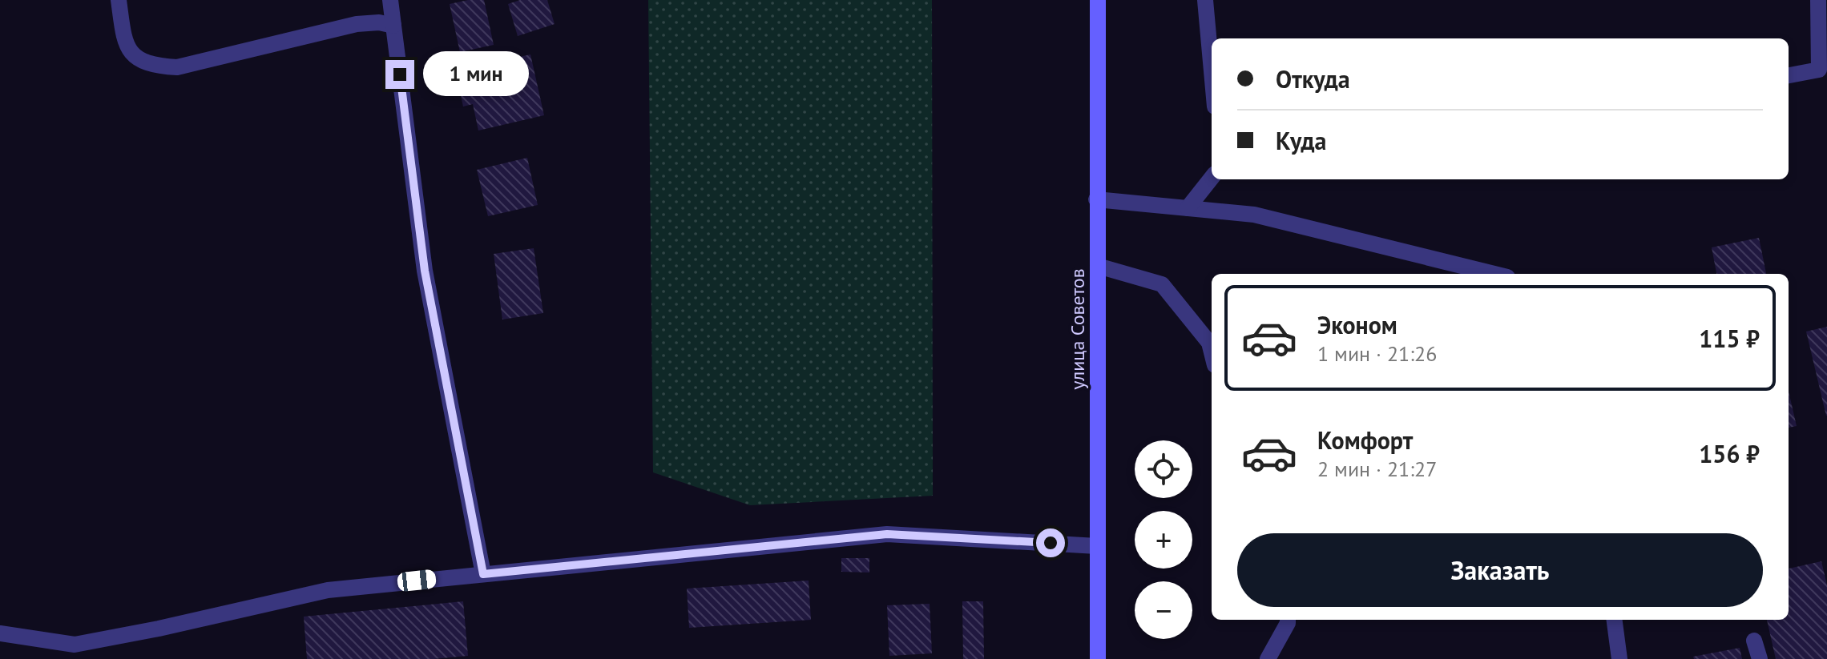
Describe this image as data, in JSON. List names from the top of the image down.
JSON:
{
  "streets": {
    "main road": ["улица Советов"]
  },
  "page": {
    "banner": ["Откуда", "Куда"],
    "bubble": "1 мин",
    "list": [
      {
        "name": "Эконом",
        "note": "1 мин · 21:26",
        "value": "115 ₽"
      },
      {
        "name": "Комфорт",
        "note": "2 мин · 21:27",
        "value": "156 ₽"
      }
    ],
    "map_buttons": ["+", "−"],
    "buttons": "Заказать"
  }
}
